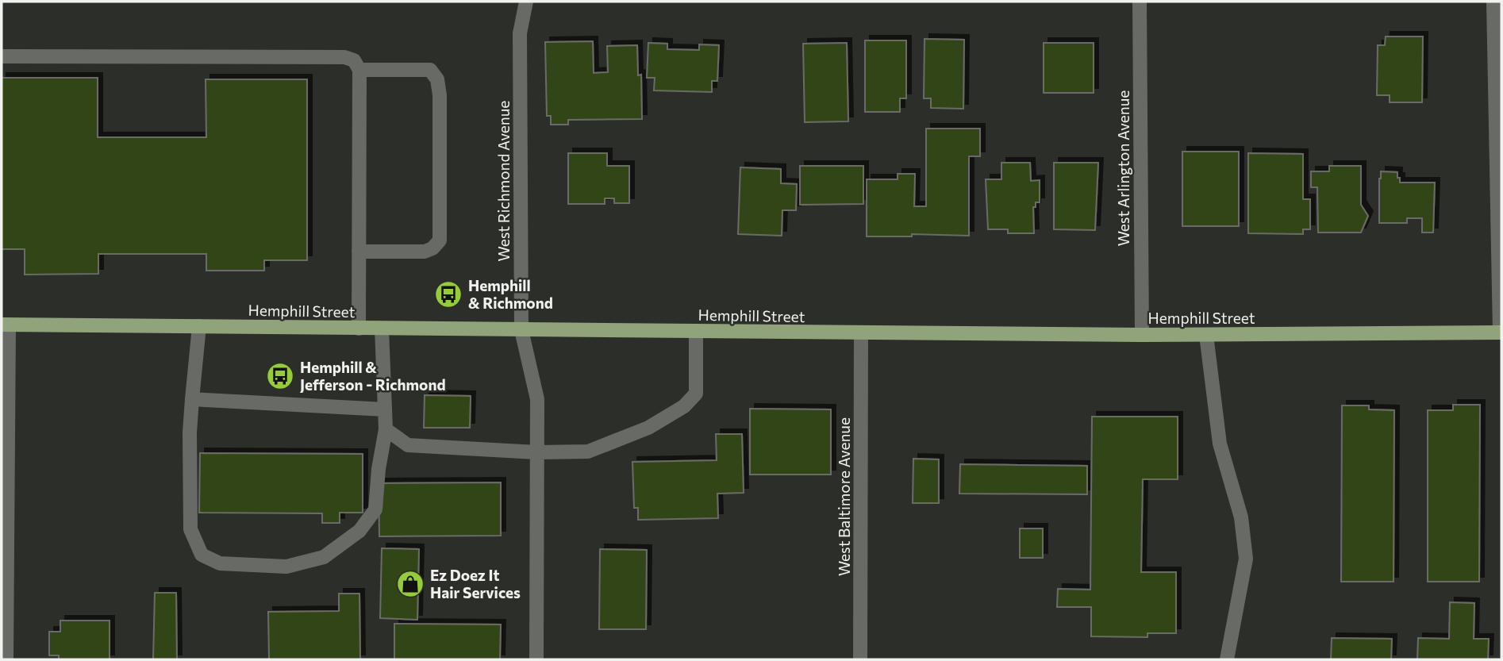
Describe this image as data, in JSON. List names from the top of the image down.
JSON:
{
  "streets": {
    "main road": ["Hemphill Street"],
    "street": ["West Arlington Avenue", "West Richmond Avenue", "West Baltimore Avenue"]
  },
  "crossings": [
    ["West Arlington Avenue", "Hemphill Street"],
    ["West Richmond Avenue", "Hemphill Street"],
    ["Hemphill Street", "West Baltimore Avenue"]
  ],
  "places": {
    "bus stop": ["Hemphill & Richmond", "Hemphill & Jefferson - Richmond"],
    "shop": ["Ez Doez It Hair Services"]
  }
}
